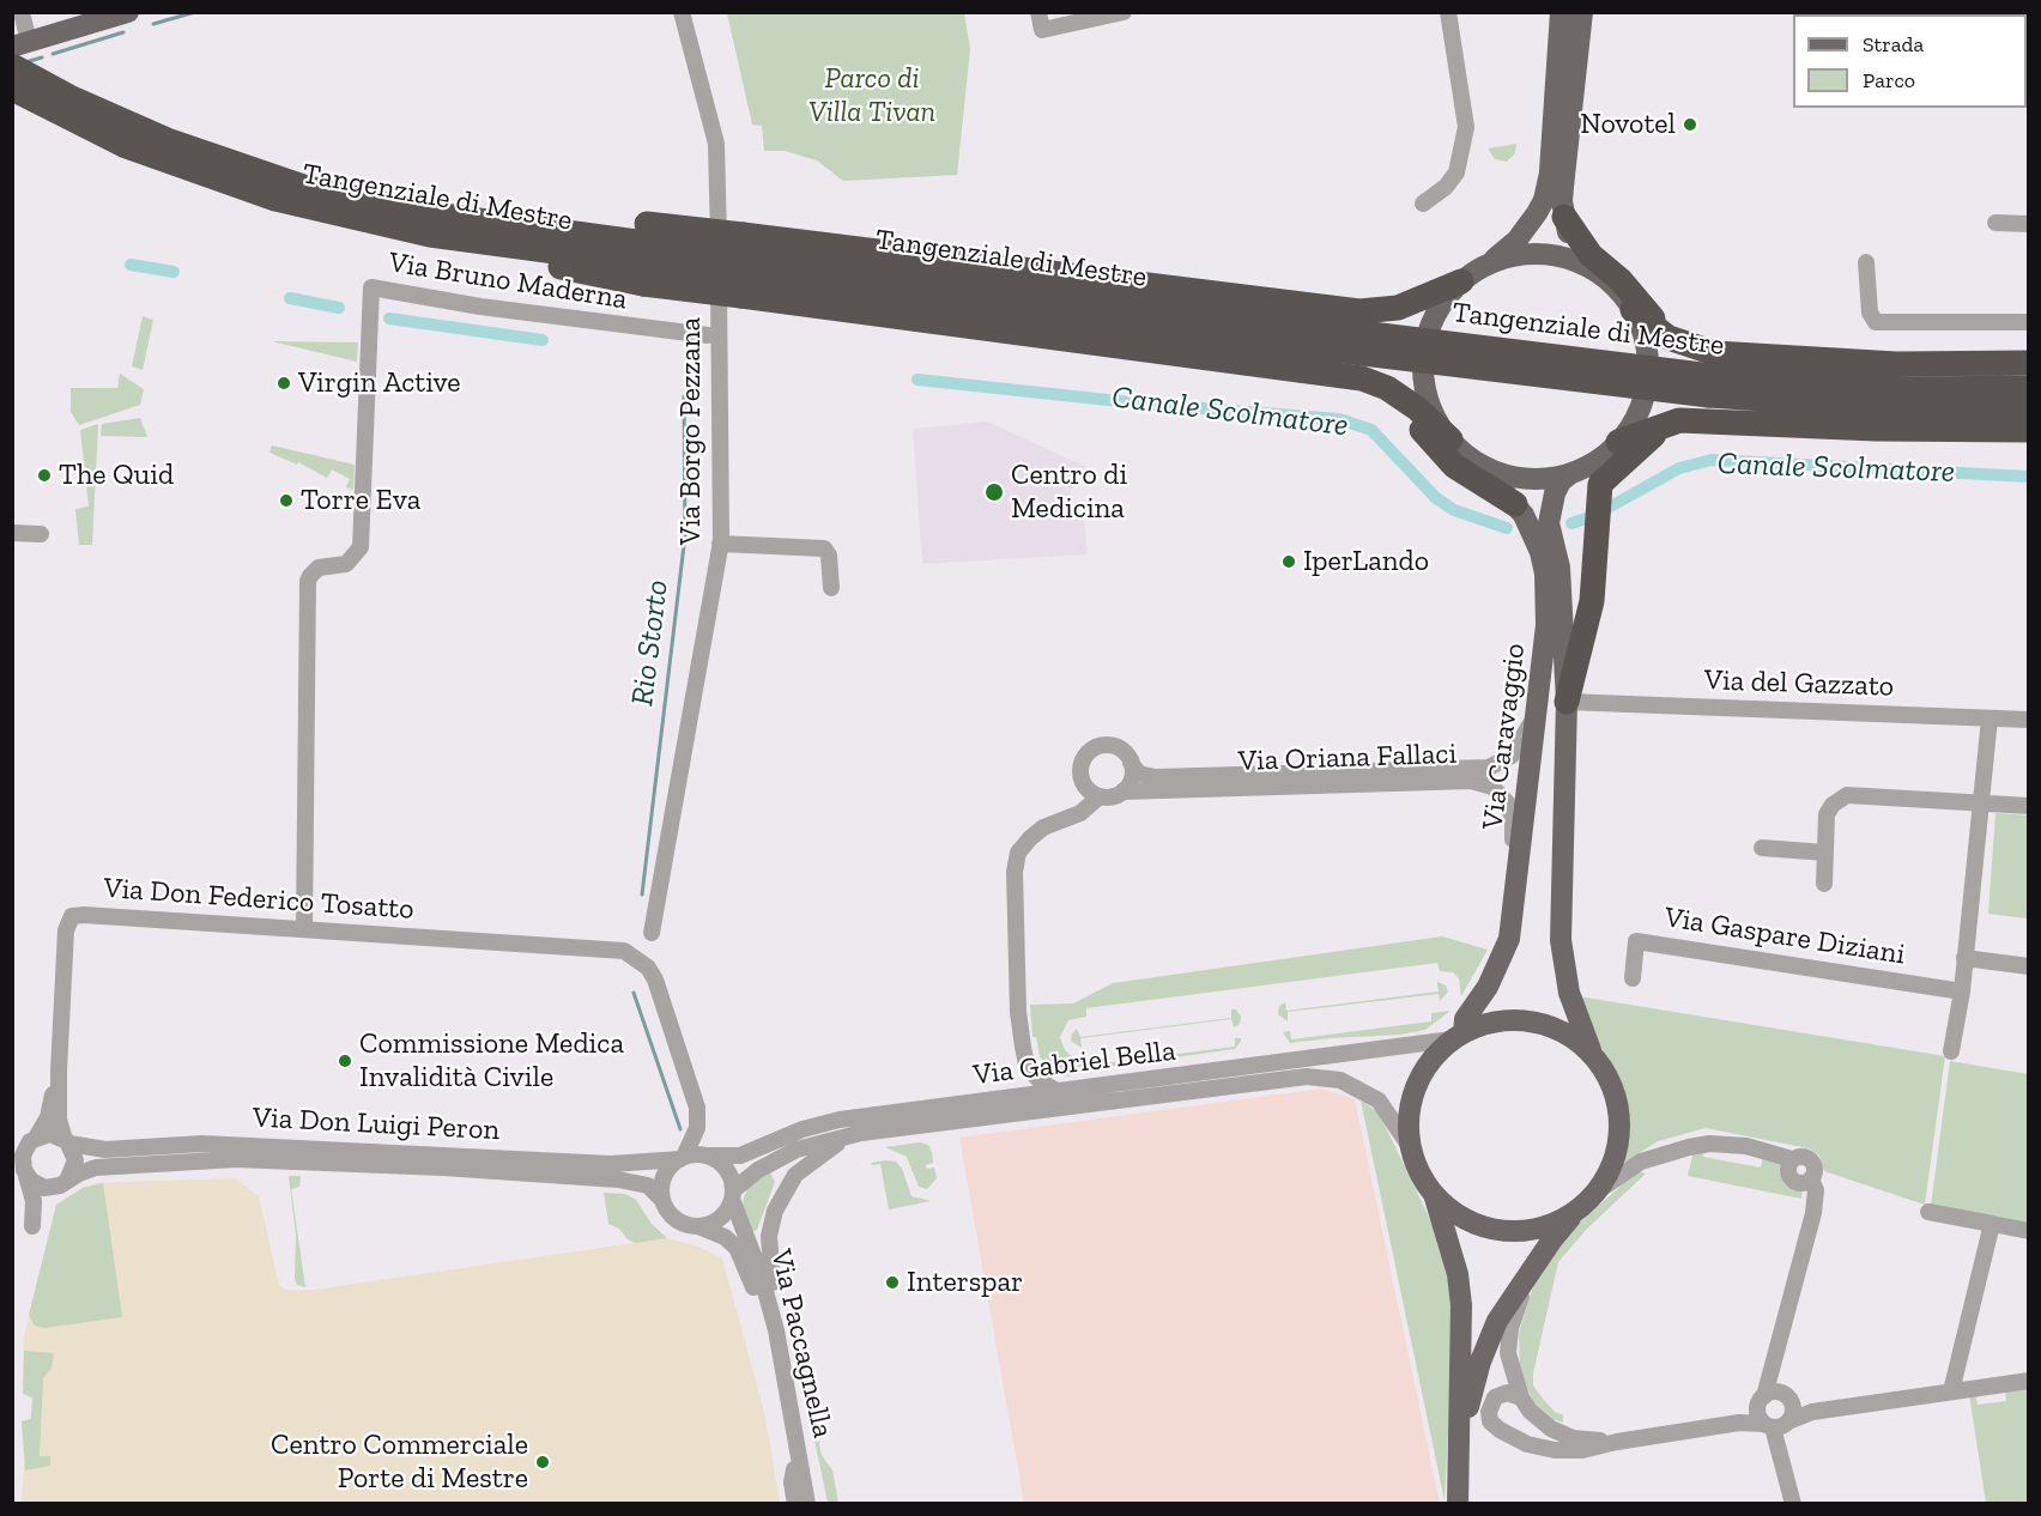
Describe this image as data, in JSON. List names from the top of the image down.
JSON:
{
  "streets": {
    "highway": ["Tangenziale di Mestre"],
    "main road": ["Via Caravaggio"],
    "street": [
      "Via Bruno Maderna",
      "Via Borgo Pezzana",
      "Via del Gazzato",
      "Via Oriana Fallaci",
      "Via Don Federico Tosatto",
      "Via Gaspare Diziani",
      "Via Gabriel Bella",
      "Via Don Luigi Peron",
      "Via Paccagnella"
    ]
  },
  "crossings": [
    ["Via Bruno Maderna", "Via Don Federico Tosatto"],
    ["Via del Gazzato", "Via Caravaggio"],
    ["Via Caravaggio", "Via Oriana Fallaci"],
    ["Via Caravaggio", "Via Gabriel Bella"],
    ["Via Don Federico Tosatto", "Via Gabriel Bella"],
    ["Via Don Federico Tosatto", "Via Don Luigi Peron"],
    ["Via Don Federico Tosatto", "Via Paccagnella"],
    ["Via Gabriel Bella", "Via Don Luigi Peron"],
    ["Via Gabriel Bella", "Via Paccagnella"],
    ["Via Don Luigi Peron", "Via Paccagnella"]
  ],
  "water": ["Canale Scolmatore", "Rio Storto"],
  "parks": ["Parco di Villa Tivan"],
  "places": [
    "Novotel",
    "Virgin Active",
    "The Quid",
    "Centro di Medicina",
    "Torre Eva",
    "IperLando",
    "Commissione Medica Invalidità Civile",
    "Interspar",
    "Centro Commerciale Porte di Mestre"
  ],
  "legend": ["Strada", "Parco"]
}
